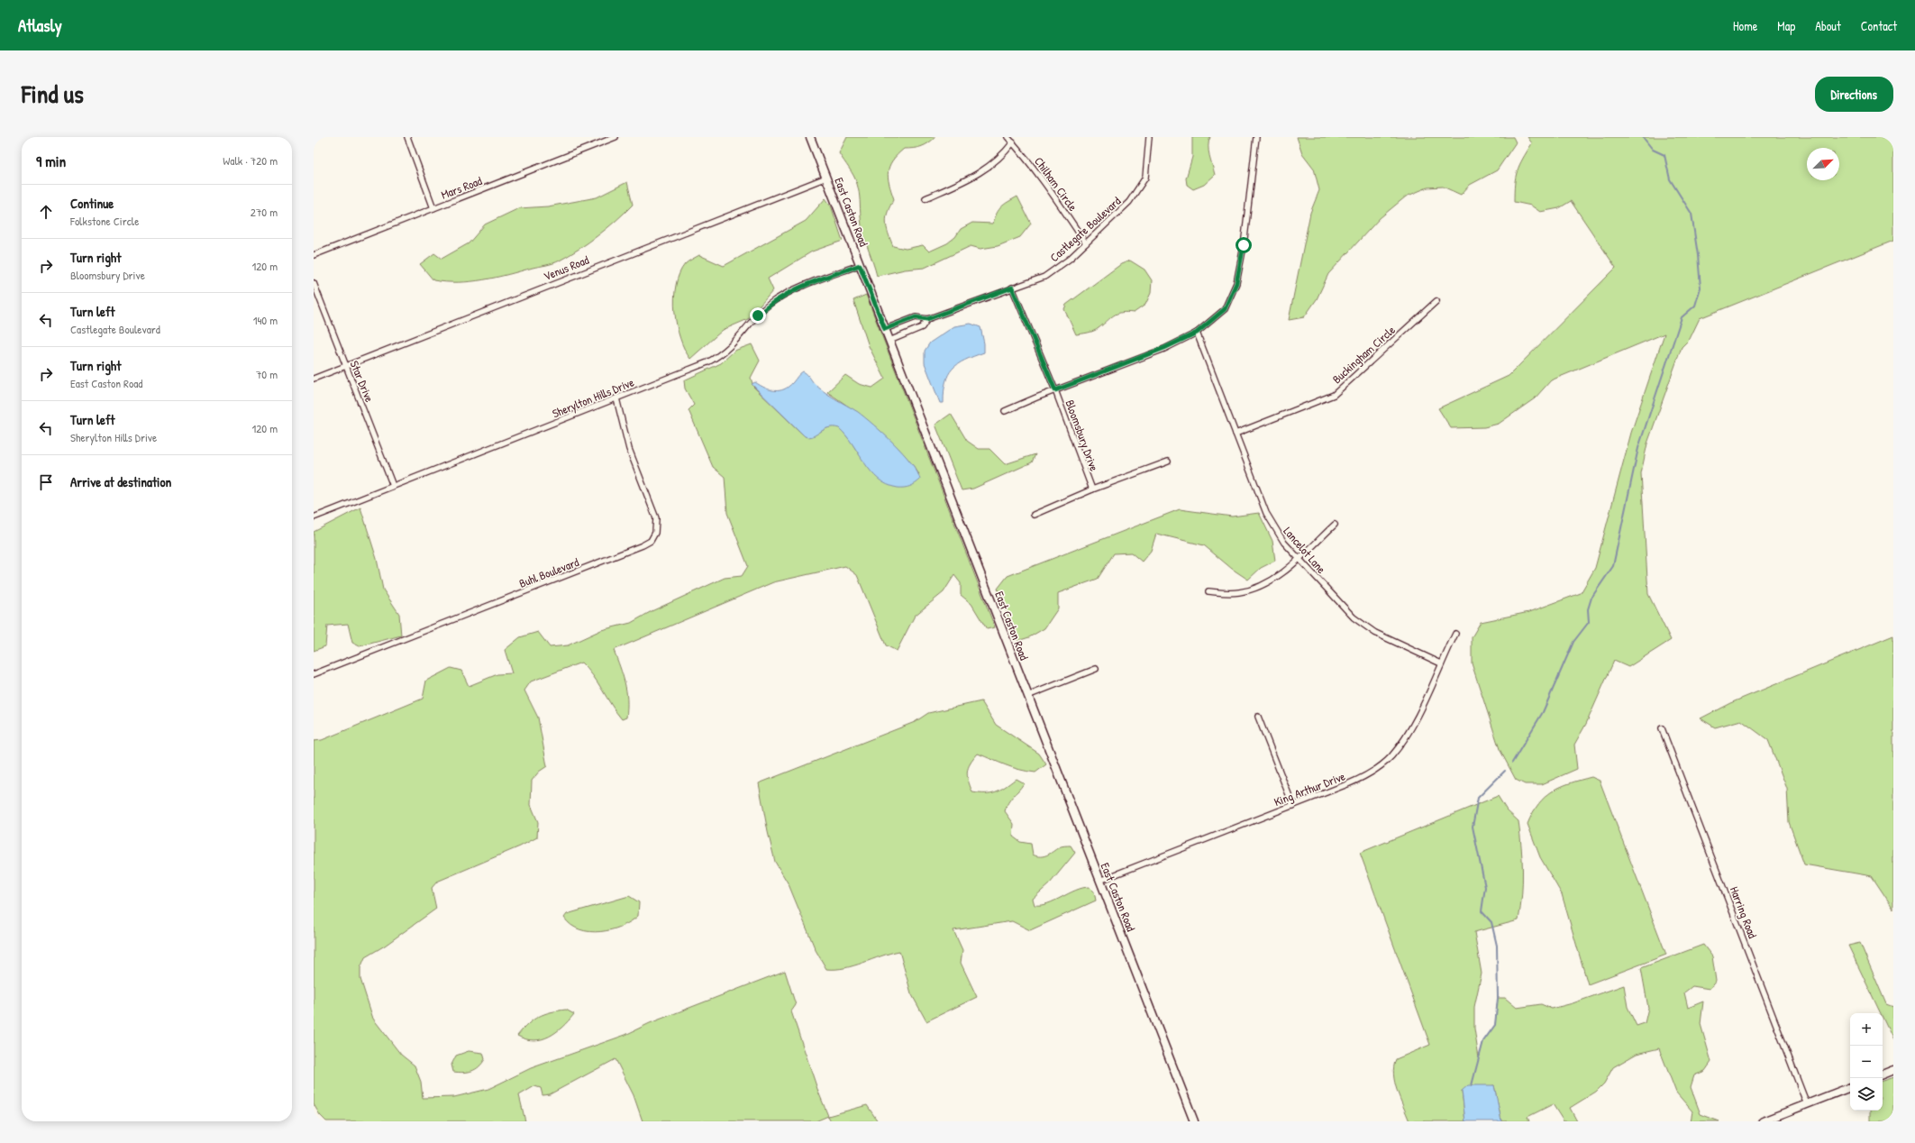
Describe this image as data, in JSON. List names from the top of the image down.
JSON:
{
  "streets": {
    "street": [
      "Chilham Circle",
      "Mars Road",
      "East Caston Road",
      "Castlegate Boulevard",
      "Venus Road",
      "Buckingham Circle",
      "Star Drive",
      "Sherylton Hills Drive",
      "Bloomsbury Drive",
      "Lancelot Lane",
      "Buhl Boulevard",
      "King Arthur Drive",
      "Harring Road"
    ]
  },
  "crossings": [
    ["Chilham Circle", "Castlegate Boulevard"],
    ["East Caston Road", "Castlegate Boulevard"],
    ["East Caston Road", "Venus Road"],
    ["East Caston Road", "Sherylton Hills Drive"],
    ["East Caston Road", "King Arthur Drive"],
    ["Castlegate Boulevard", "Bloomsbury Drive"],
    ["Venus Road", "Star Drive"],
    ["Buckingham Circle", "Lancelot Lane"],
    ["Star Drive", "Sherylton Hills Drive"],
    ["Sherylton Hills Drive", "Buhl Boulevard"],
    ["Lancelot Lane", "King Arthur Drive"]
  ],
  "north": "top right",
  "page": {
    "header": "Atlasly",
    "nav": [
      "Home",
      "Map",
      "About",
      "Contact"
    ],
    "title": "Find us",
    "buttons": "Directions",
    "heading": ["9 min", "Walk · 720 m"],
    "list": [
      ["Continue", "Folkstone Circle", "270 m"],
      ["Turn right", "Bloomsbury Drive", "120 m"],
      ["Turn left", "Castlegate Boulevard", "140 m"],
      ["Turn right", "East Caston Road", "70 m"],
      ["Turn left", "Sherylton Hills Drive", "120 m"],
      "Arrive at destination"
    ],
    "map_buttons": ["+", "−"]
  }
}
